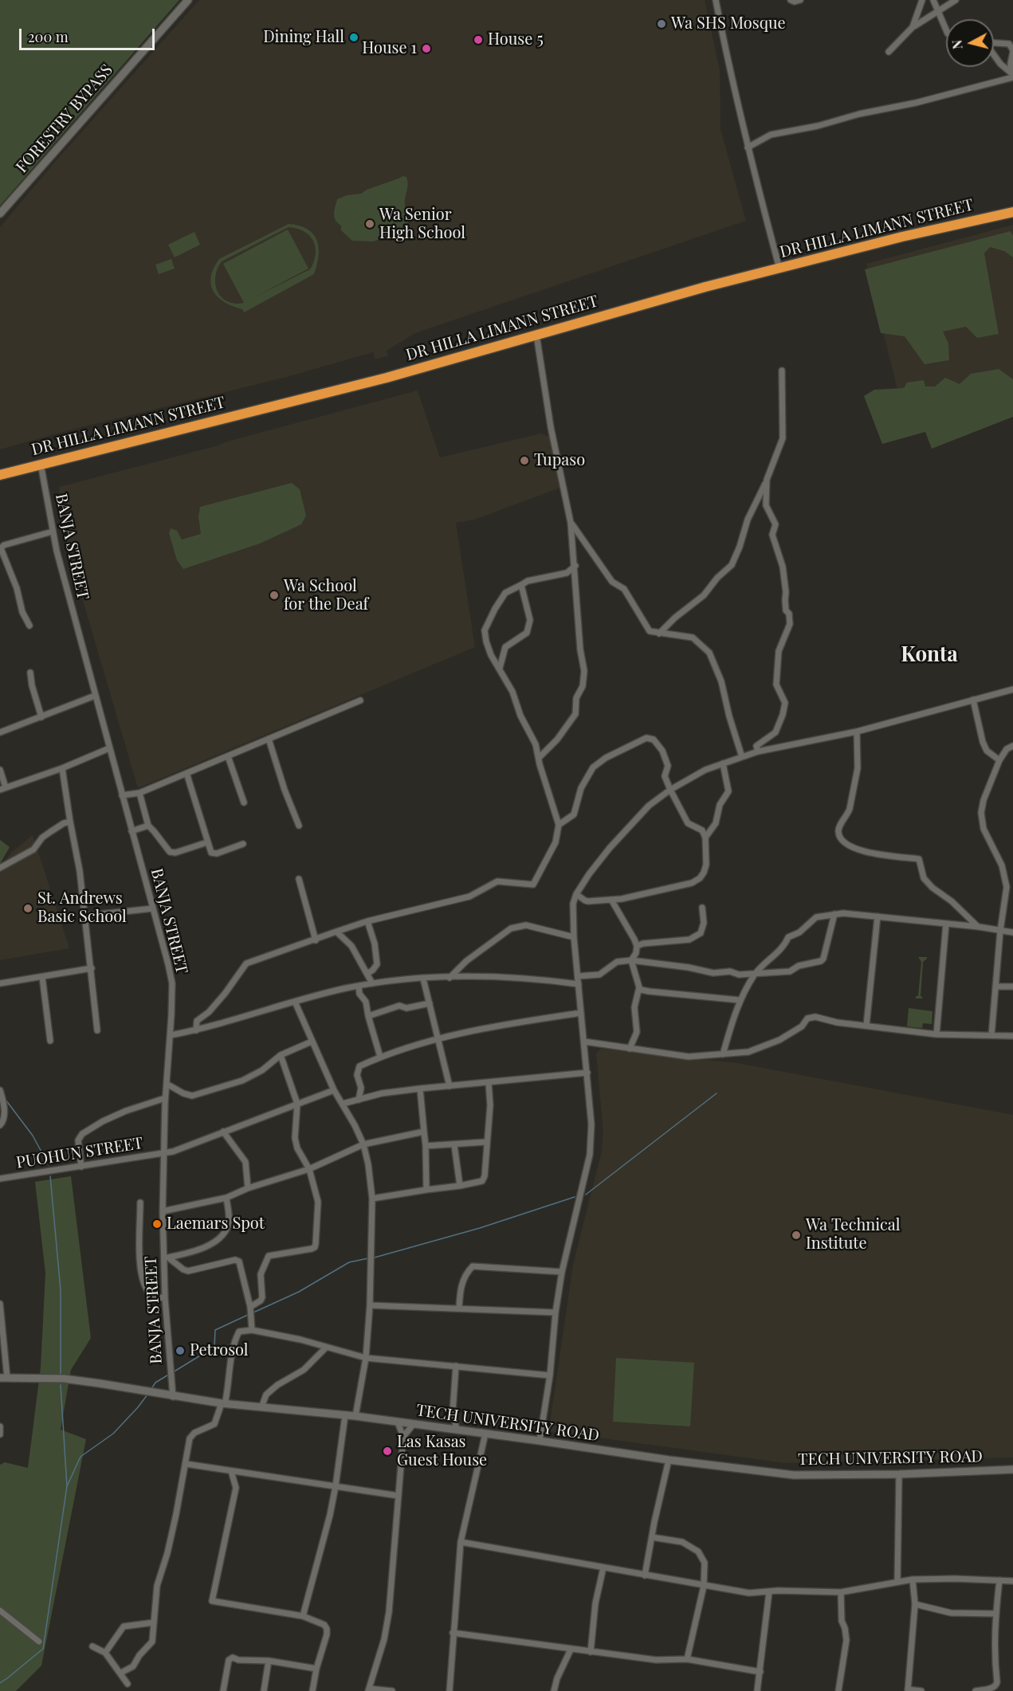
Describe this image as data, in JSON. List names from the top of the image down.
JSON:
{
  "streets": {
    "highway": ["DR HILLA LIMANN STREET"],
    "street": [
      "FORESTRY BYPASS",
      "BANJA STREET",
      "PUOHUN STREET",
      "TECH UNIVERSITY ROAD"
    ]
  },
  "crossings": [
    ["DR HILLA LIMANN STREET", "BANJA STREET"],
    ["BANJA STREET", "PUOHUN STREET"],
    ["BANJA STREET", "TECH UNIVERSITY ROAD"]
  ],
  "districts": ["Konta"],
  "places": [
    "Wa SHS Mosque",
    "Dining Hall",
    "House 5",
    "House 1",
    "Wa Senior High School",
    "Tupaso",
    "Wa School for the Deaf",
    "St. Andrews Basic School",
    "Laemars Spot",
    "Wa Technical Institute",
    "Petrosol",
    "Las Kasas Guest House"
  ],
  "scale_bar": "200 m",
  "north": "left"
}
